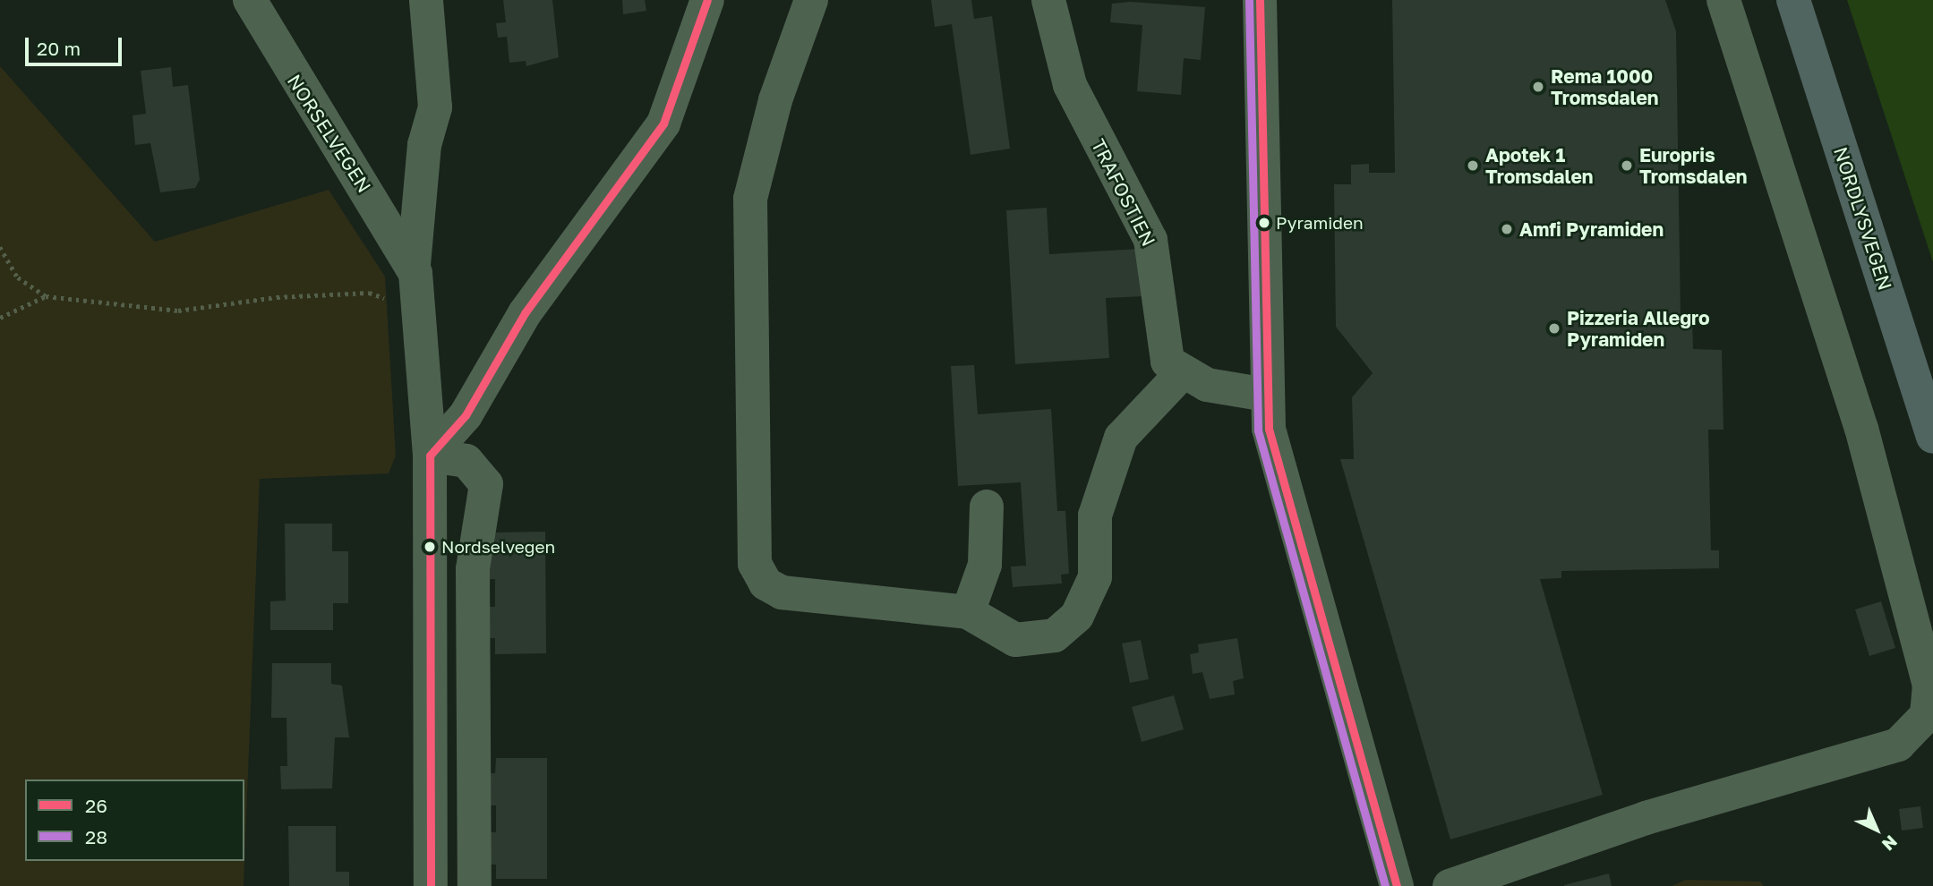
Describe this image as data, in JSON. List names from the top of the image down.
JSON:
{
  "streets": {
    "highway": ["NORDLYSVEGEN"],
    "street": ["NORSELVEGEN", "TRAFOSTIEN"]
  },
  "places": [
    "Rema 1000 Tromsdalen",
    "Apotek 1 Tromsdalen",
    "Europris Tromsdalen",
    "Pyramiden",
    "Amfi Pyramiden",
    "Pizzeria Allegro Pyramiden",
    "Nordselvegen"
  ],
  "lines": ["transit line 26", "transit line 28"],
  "legend": ["26", "28"],
  "scale_bar": "20 m",
  "north": "bottom right"
}
